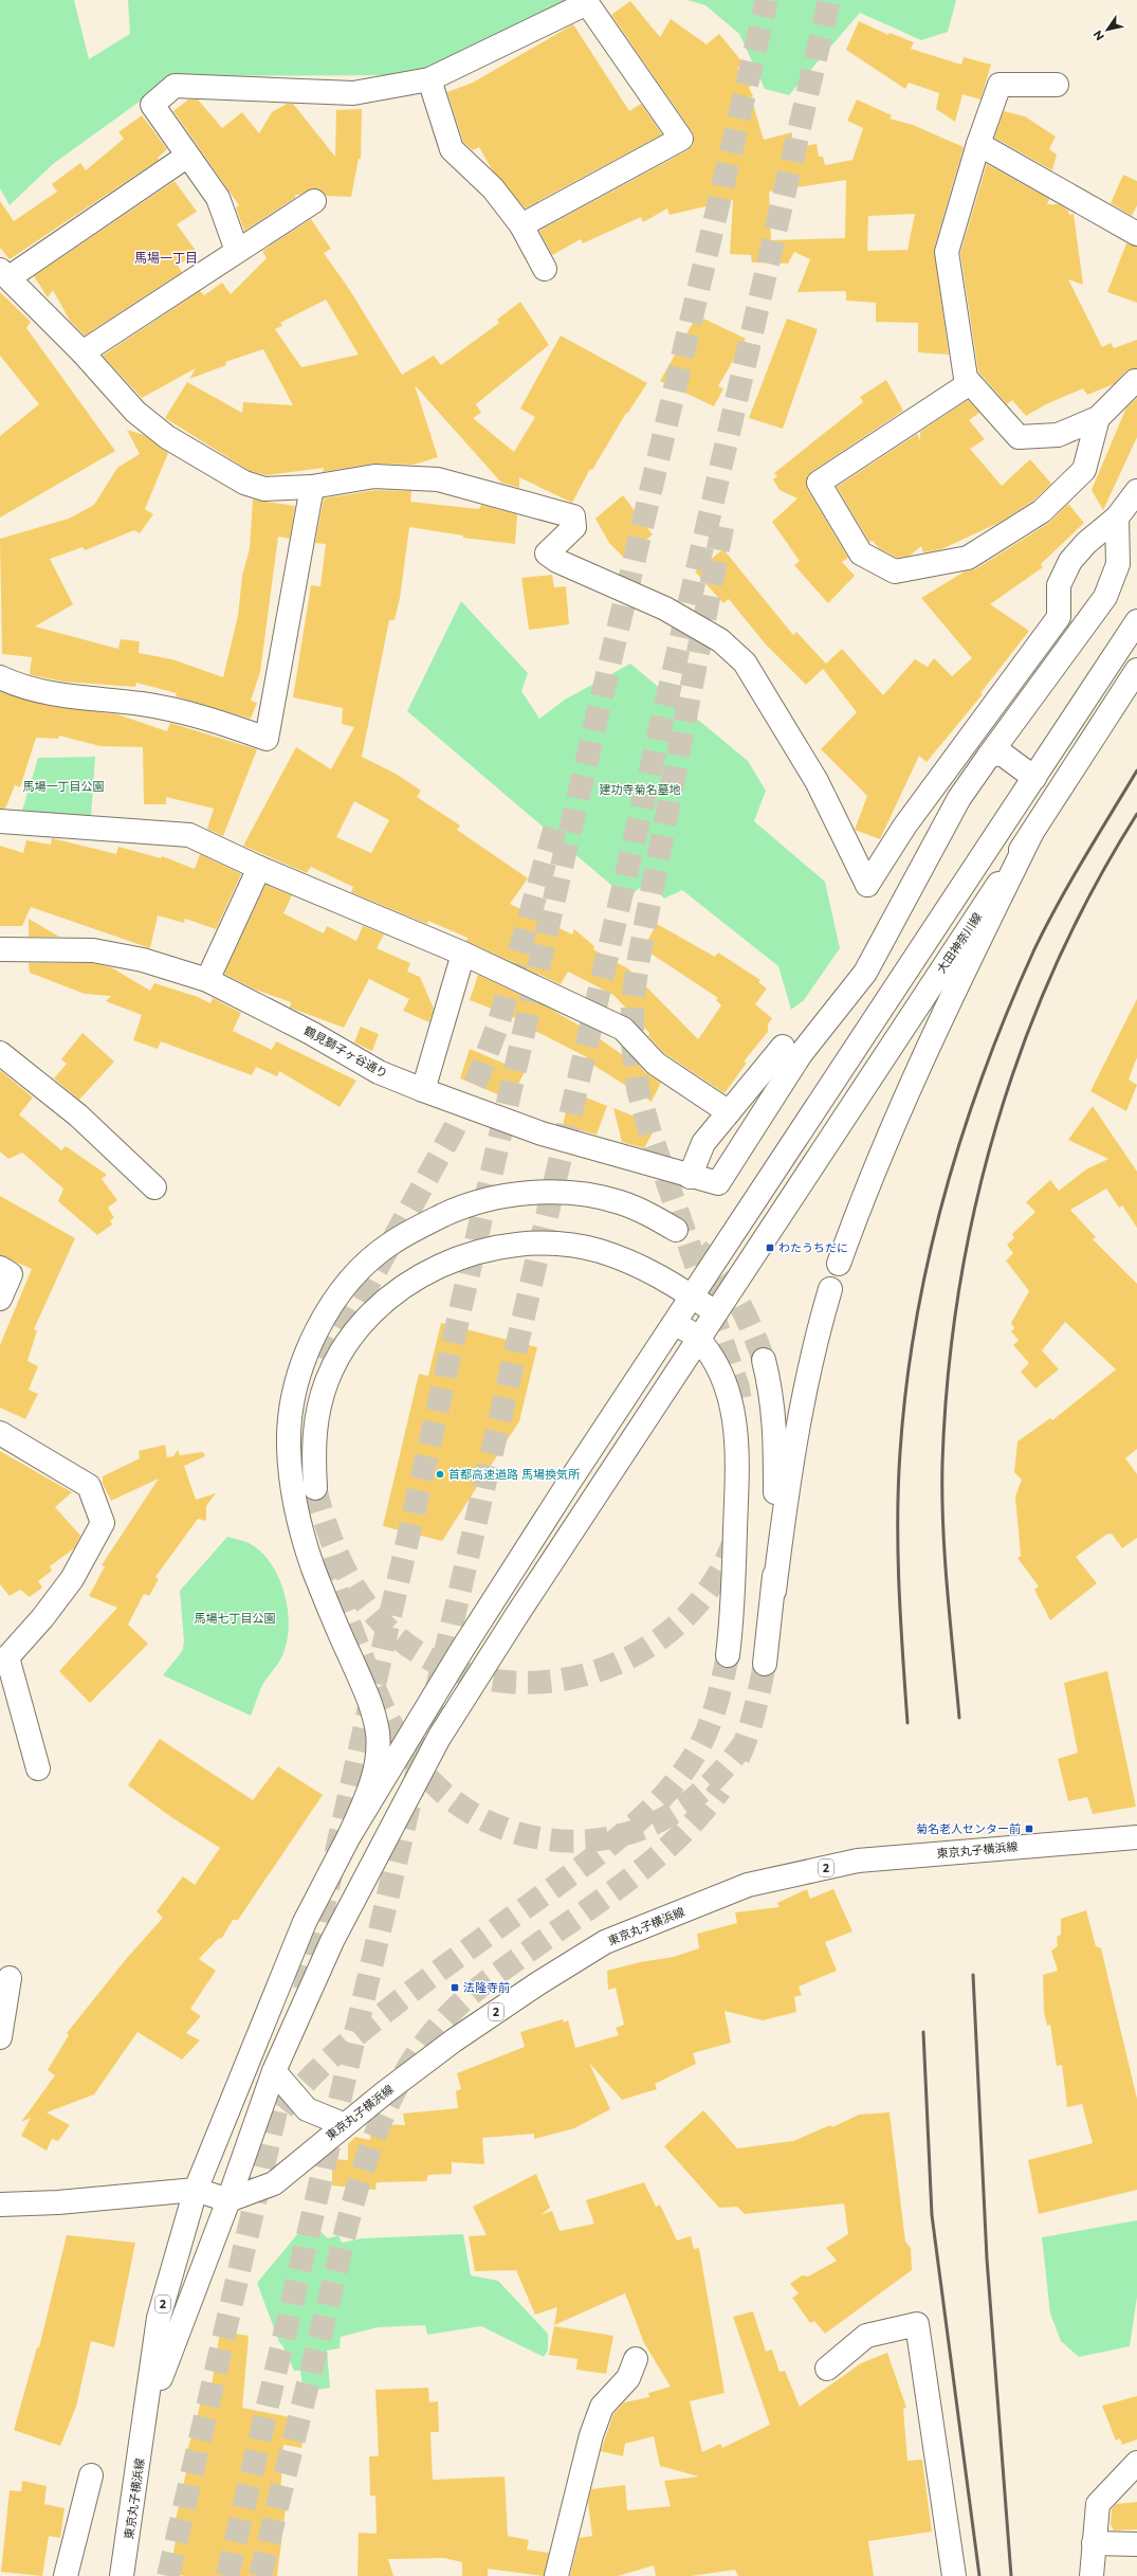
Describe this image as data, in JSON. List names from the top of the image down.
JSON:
{
  "streets": {
    "main road": [
      "大田神奈川線",
      "鶴見獅子ヶ谷通り",
      "東京丸子横浜線",
      "2"
    ]
  },
  "crossings": [
    ["大田神奈川線", "東京丸子横浜線"]
  ],
  "districts": ["馬場一丁目"],
  "parks": ["馬場一丁目公園", "建功寺菊名墓地", "馬場七丁目公園"],
  "places": {
    "transit": ["わたうちだに", "菊名老人センター前", "法隆寺前"],
    "other": ["首都高速道路 馬場換気所"]
  },
  "north": "bottom left"
}
